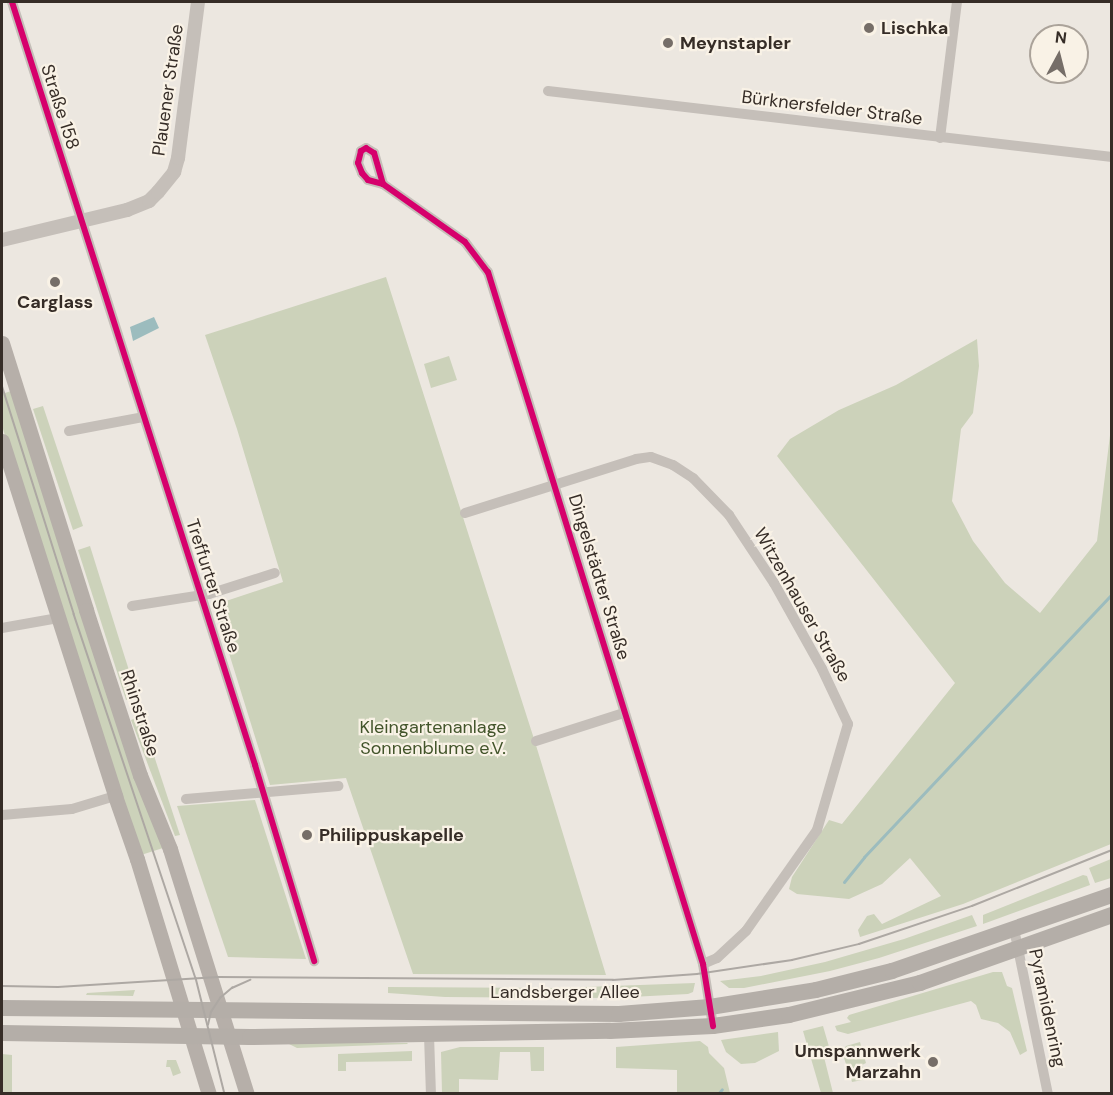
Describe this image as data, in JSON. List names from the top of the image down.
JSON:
{
  "streets": {
    "main road": ["Rhinstraße", "Landsberger Allee"],
    "street": [
      "Plauener Straße",
      "Straße 158",
      "Bürknersfelder Straße",
      "Dingelstädter Straße",
      "Treffurter Straße",
      "Witzenhauser Straße",
      "Pyramidenring"
    ]
  },
  "crossings": [
    ["Plauener Straße", "Straße 158"],
    ["Plauener Straße", "Treffurter Straße"],
    ["Straße 158", "Treffurter Straße"],
    ["Dingelstädter Straße", "Witzenhauser Straße"],
    ["Dingelstädter Straße", "Landsberger Allee"],
    ["Rhinstraße", "Landsberger Allee"],
    ["Landsberger Allee", "Pyramidenring"]
  ],
  "parks": ["Kleingartenanlage Sonnenblume e.V."],
  "places": [
    "Lischka",
    "Meynstapler",
    "Carglass",
    "Philippuskapelle",
    "Umspannwerk Marzahn"
  ],
  "north": "top"
}
